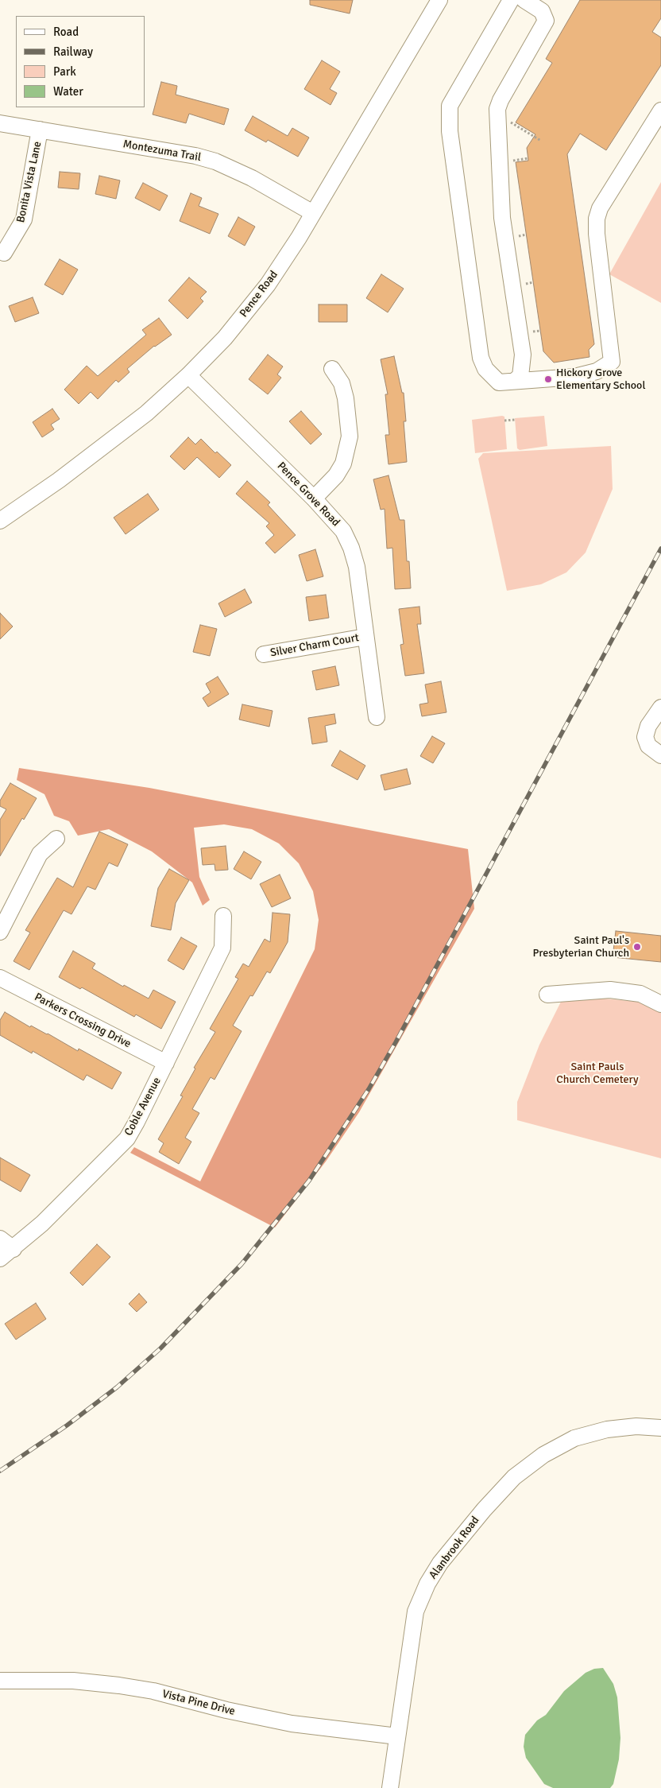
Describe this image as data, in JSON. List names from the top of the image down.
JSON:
{
  "streets": {
    "street": [
      "Montezuma Trail",
      "Bonita Vista Lane",
      "Pence Road",
      "Pence Grove Road",
      "Silver Charm Court",
      "Parkers Crossing Drive",
      "Coble Avenue",
      "Alanbrook Road",
      "Vista Pine Drive"
    ]
  },
  "crossings": [
    ["Montezuma Trail", "Bonita Vista Lane"],
    ["Montezuma Trail", "Pence Road"],
    ["Pence Road", "Pence Grove Road"],
    ["Pence Grove Road", "Silver Charm Court"],
    ["Parkers Crossing Drive", "Coble Avenue"],
    ["Alanbrook Road", "Vista Pine Drive"]
  ],
  "parks": ["Saint Pauls Church Cemetery"],
  "places": ["Hickory Grove Elementary School", "Saint Paul's Presbyterian Church"],
  "legend": [
    "Road",
    "Railway",
    "Park",
    "Water"
  ]
}
